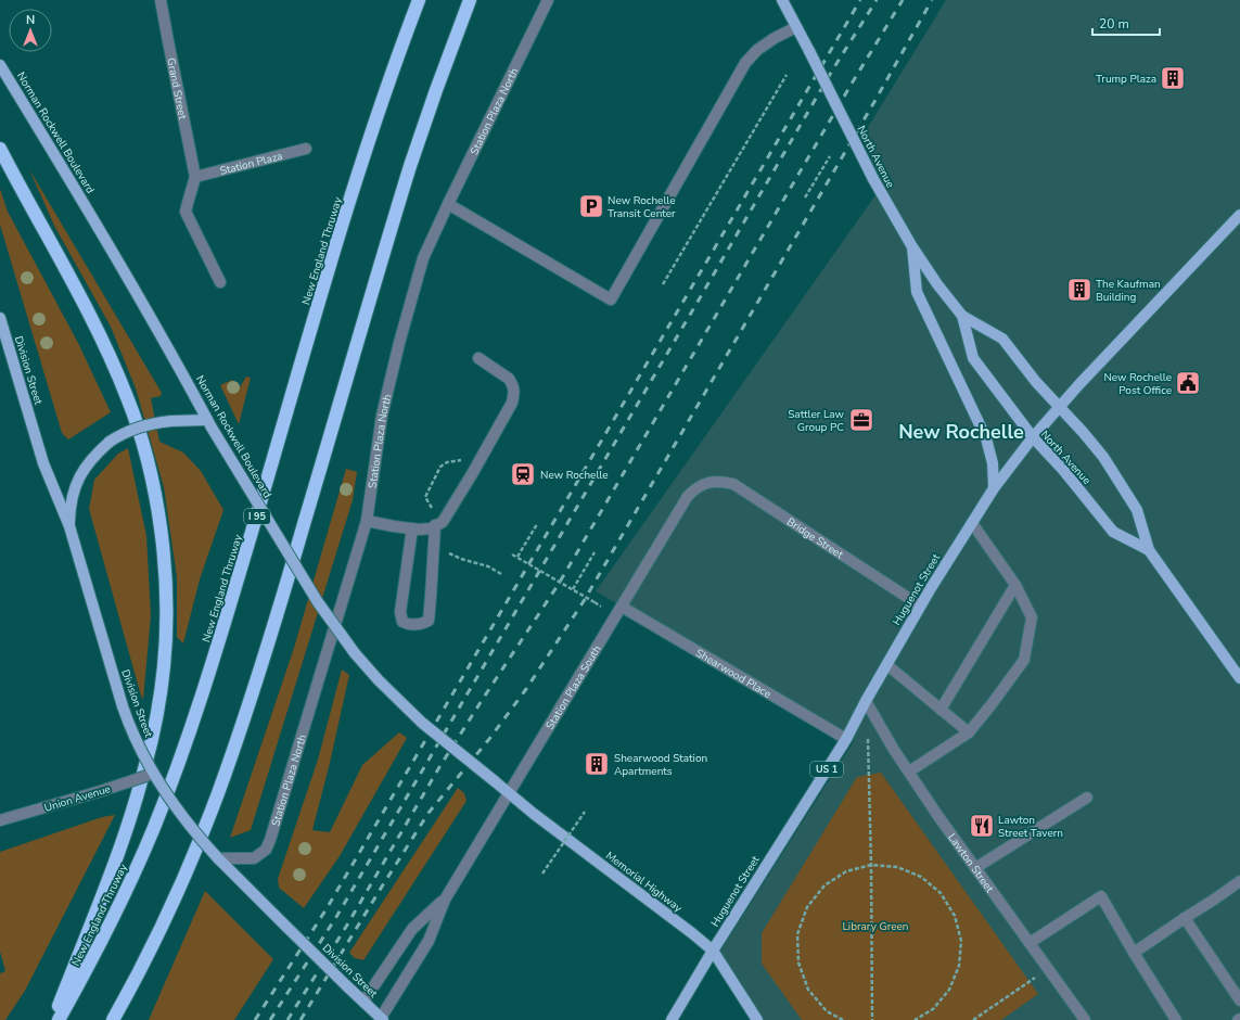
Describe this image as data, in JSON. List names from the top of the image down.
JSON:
{
  "streets": {
    "highway": ["New England Thruway", "I 95"],
    "main road": [
      "Norman Rockwell Boulevard",
      "North Avenue",
      "Division Street",
      "Huguenot Street",
      "US 1",
      "Memorial Highway"
    ],
    "street": [
      "Grand Street",
      "Station Plaza North",
      "Station Plaza",
      "Bridge Street",
      "Shearwood Place",
      "Station Plaza South",
      "Union Avenue",
      "Lawton Street"
    ]
  },
  "crossings": [
    ["Grand Street", "Station Plaza"],
    ["Station Plaza North", "Division Street"],
    ["Norman Rockwell Boulevard", "Memorial Highway"],
    ["North Avenue", "Huguenot Street"],
    ["Division Street", "Station Plaza South"],
    ["Division Street", "Union Avenue"],
    ["Bridge Street", "Huguenot Street"],
    ["Bridge Street", "Station Plaza South"],
    ["Huguenot Street", "Shearwood Place"],
    ["Huguenot Street", "Lawton Street"],
    ["Huguenot Street", "Memorial Highway"],
    ["Shearwood Place", "Station Plaza South"],
    ["Station Plaza South", "Memorial Highway"]
  ],
  "districts": ["New Rochelle"],
  "parks": ["Library Green"],
  "places": {
    "building": ["Trump Plaza", "The Kaufman Building", "Shearwood Station Apartments"],
    "parking": ["New Rochelle Transit Center"],
    "public building": ["New Rochelle Post Office"],
    "office": ["Sattler Law Group PC"],
    "station": ["New Rochelle"],
    "restaurant": ["Lawton Street Tavern"]
  },
  "scale_bar": "20 m",
  "north": "top"
}
